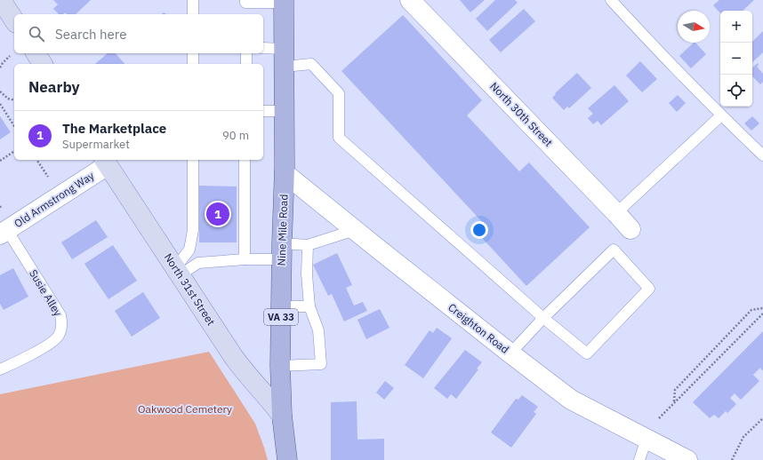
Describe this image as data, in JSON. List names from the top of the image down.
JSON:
{
  "streets": {
    "main road": ["Nine Mile Road", "VA 33"],
    "street": [
      "North 30th Street",
      "Old Armstrong Way",
      "North 31st Street",
      "Creighton Road"
    ],
    "lane": ["Susie Alley"]
  },
  "crossings": [
    ["Old Armstrong Way", "North 31st Street"],
    ["Old Armstrong Way", "Susie Alley"],
    ["Nine Mile Road", "North 31st Street"],
    ["Nine Mile Road", "Creighton Road"]
  ],
  "parks": ["Oakwood Cemetery"],
  "north": "right",
  "page": {
    "map_buttons": ["+", "−"],
    "search": "Search here",
    "heading": "Nearby",
    "list": [
      {
        "mark": "1",
        "name": "The Marketplace",
        "note": "Supermarket",
        "value": "90 m"
      }
    ],
    "pins": "1"
  }
}
